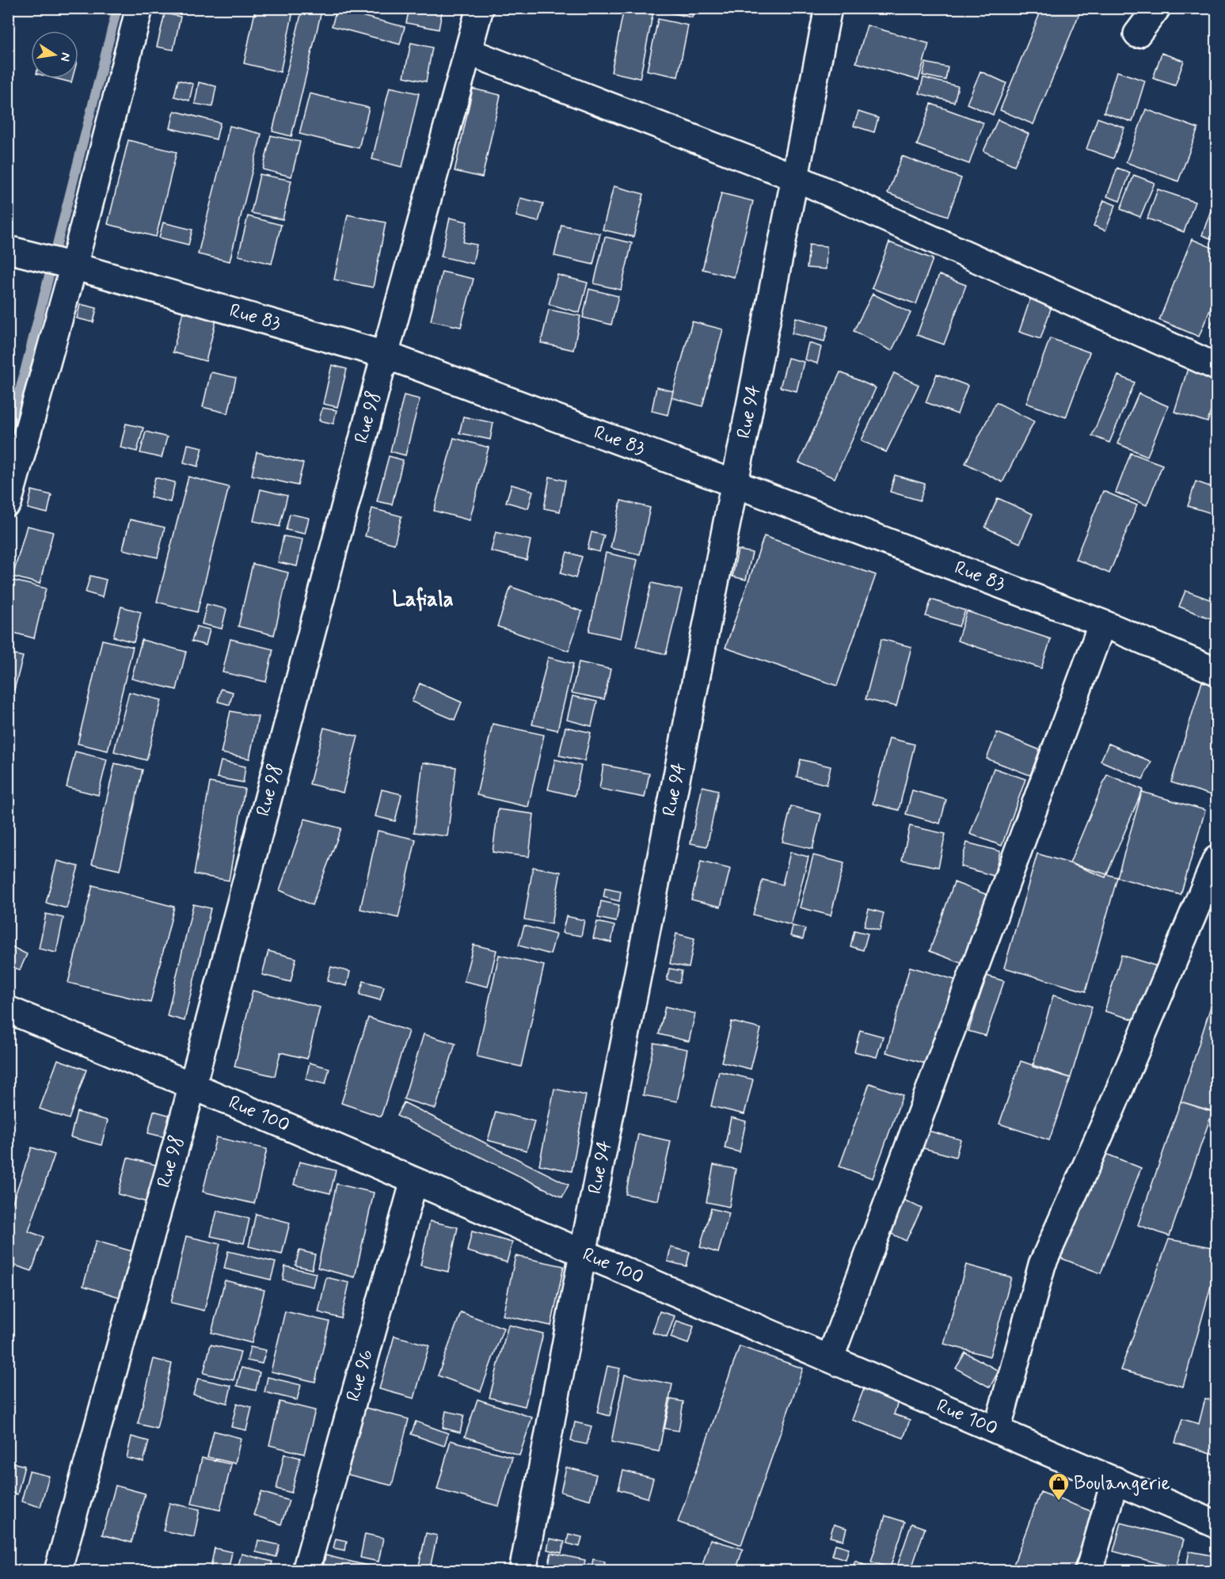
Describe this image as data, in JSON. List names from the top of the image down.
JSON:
{
  "streets": {
    "street": [
      "Rue 83",
      "Rue 94",
      "Rue 98",
      "Rue 100",
      "Rue 96"
    ]
  },
  "crossings": [
    ["Rue 83", "Rue 94"],
    ["Rue 83", "Rue 98"],
    ["Rue 94", "Rue 100"],
    ["Rue 98", "Rue 100"],
    ["Rue 100", "Rue 96"]
  ],
  "districts": ["Lafiala"],
  "places": {
    "shop": ["Boulangerie"]
  },
  "north": "right"
}
